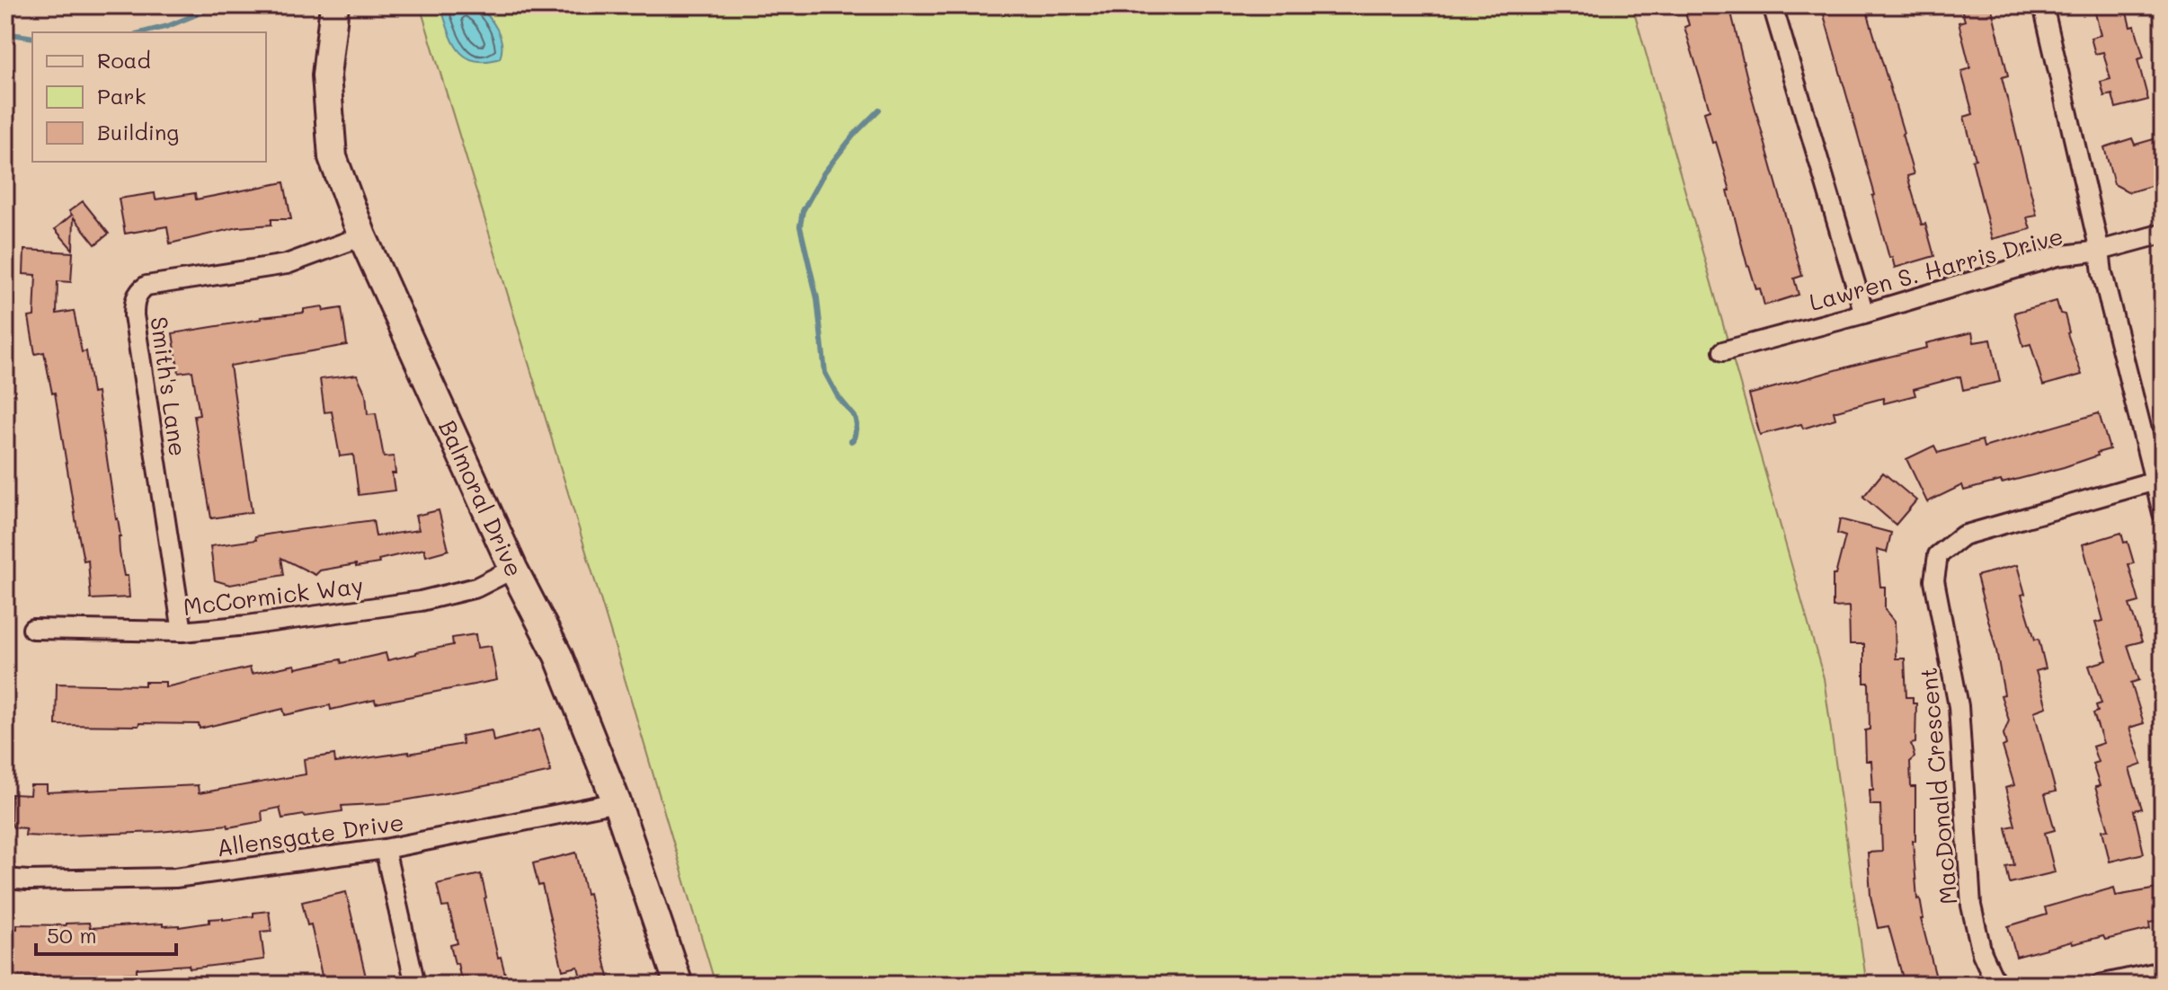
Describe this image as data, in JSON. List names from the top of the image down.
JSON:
{
  "streets": {
    "street": [
      "Lawren S. Harris Drive",
      "Smith's Lane",
      "Balmoral Drive",
      "McCormick Way",
      "MacDonald Crescent",
      "Allensgate Drive"
    ]
  },
  "crossings": [
    ["Smith's Lane", "Balmoral Drive"],
    ["Smith's Lane", "McCormick Way"],
    ["Balmoral Drive", "McCormick Way"],
    ["Balmoral Drive", "Allensgate Drive"]
  ],
  "legend": ["Road", "Park", "Building"],
  "scale_bar": "50 m"
}
